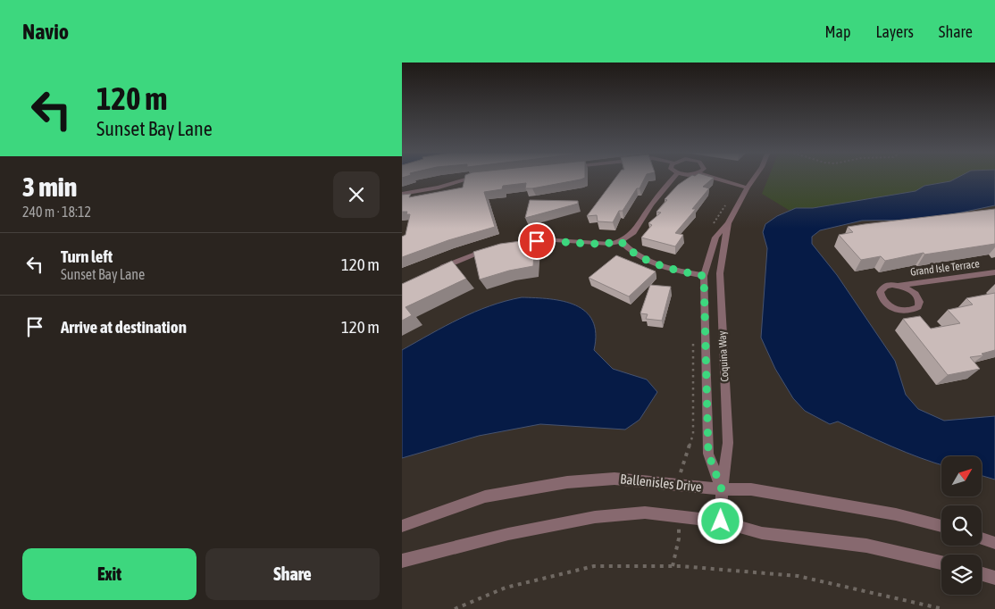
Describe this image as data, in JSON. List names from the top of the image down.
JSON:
{
  "streets": {
    "street": ["Grand Isle Terrace", "Coquina Way", "Ballenisles Drive"]
  },
  "crossings": [
    ["Coquina Way", "Ballenisles Drive"]
  ],
  "north": "top right",
  "page": {
    "header": "Navio",
    "nav": ["Map", "Layers", "Share"],
    "turn": ["120 m", "Sunset Bay Lane"],
    "heading": ["3 min", "240 m · 18:12"],
    "list": [
      {
        "name": "Turn left",
        "note": "Sunset Bay Lane",
        "value": "120 m"
      },
      {
        "name": "Arrive at destination",
        "value": "120 m"
      }
    ],
    "buttons": ["Exit", "Share"]
  }
}
